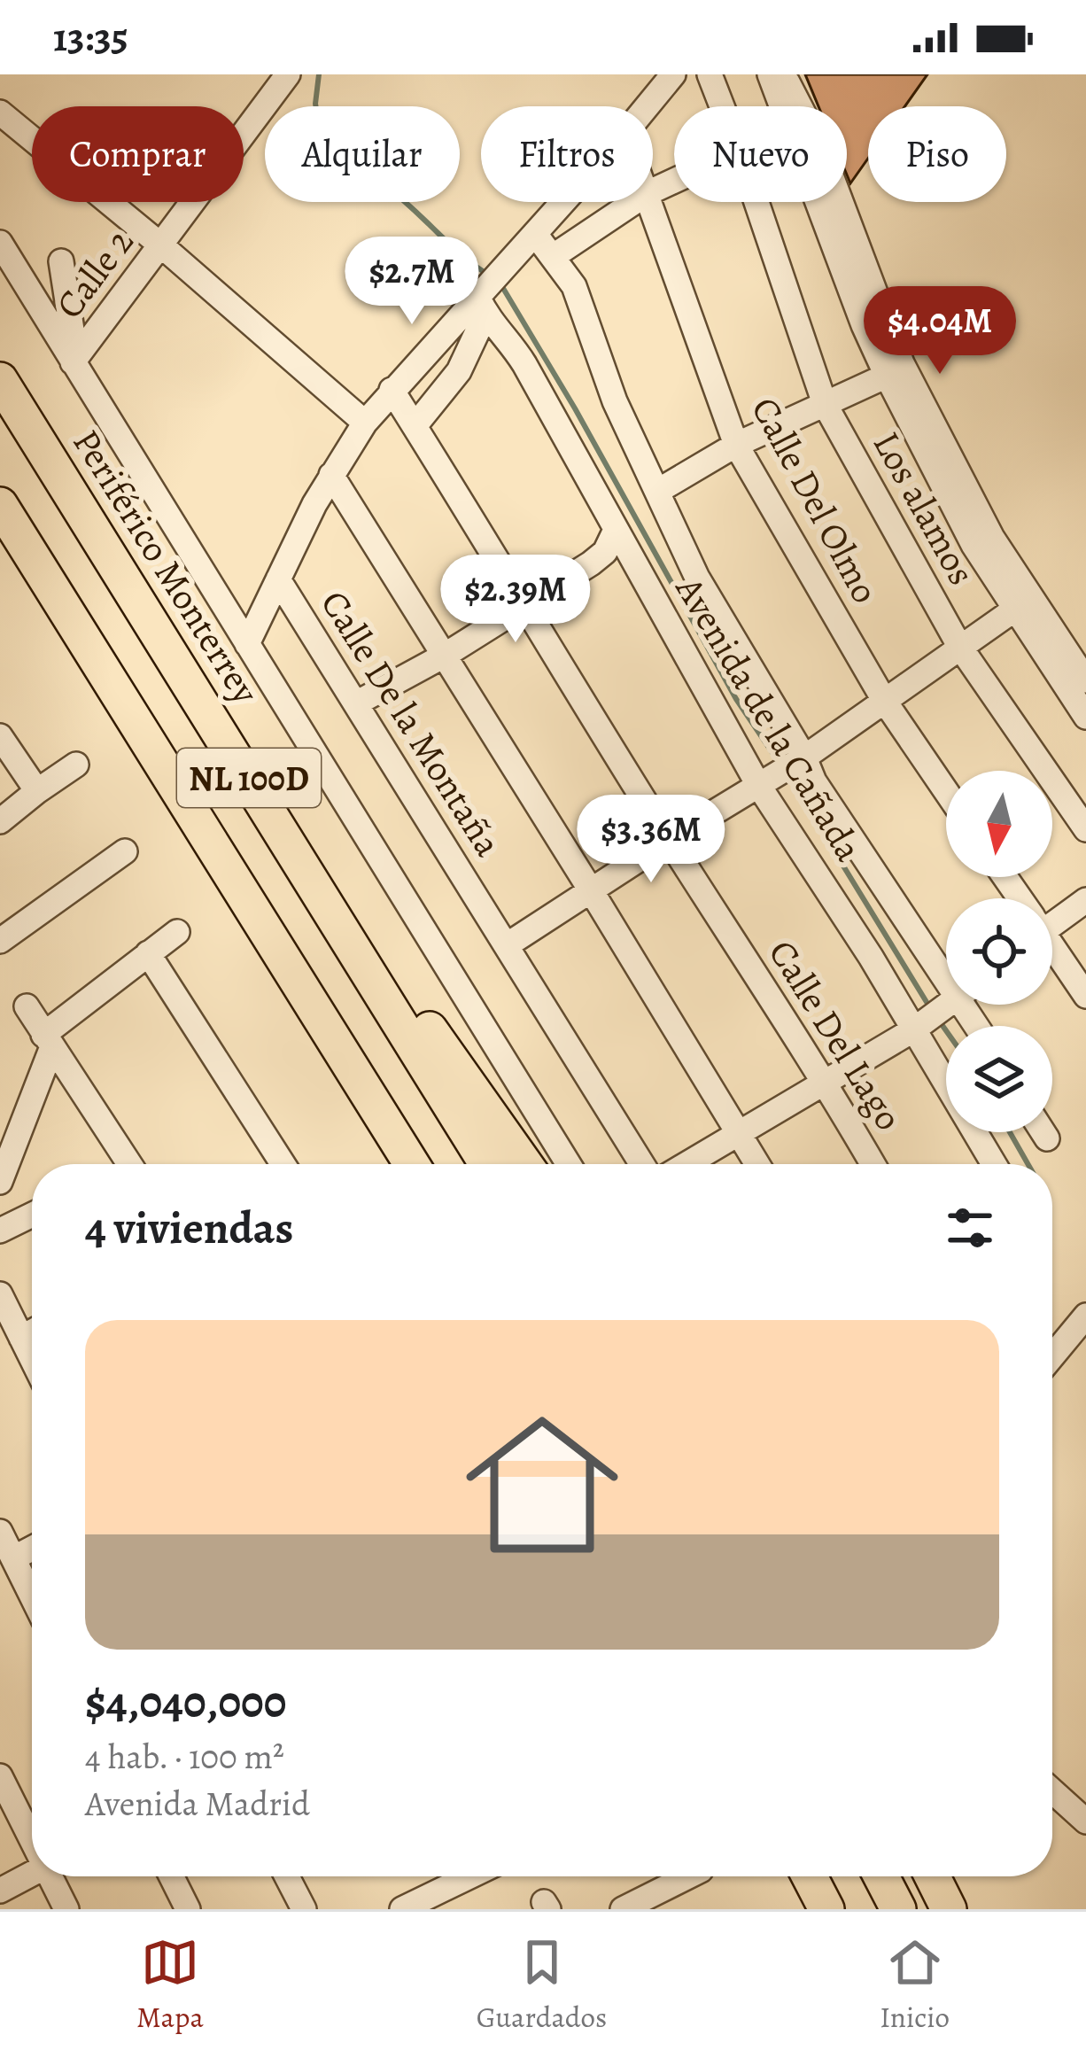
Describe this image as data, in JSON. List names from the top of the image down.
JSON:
{
  "streets": {
    "highway": ["Periférico Monterrey", "NL 100D"],
    "street": [
      "Calle 2",
      "Calle Del Olmo",
      "Los alamos",
      "Avenida de la Cañada",
      "Calle De la Montaña",
      "Calle Del Lago"
    ]
  },
  "north": "bottom",
  "page": {
    "status": "13:35",
    "chip": [
      "Comprar",
      "Alquilar",
      "Filtros",
      "Nuevo",
      "Piso"
    ],
    "price": [
      "$2.7M",
      "$4.04M",
      "$2.39M",
      "$3.36M"
    ],
    "heading": "4 viviendas",
    "list": [
      {
        "name": "$4,040,000",
        "note": "4 hab. · 100 m² · Avenida Madrid"
      }
    ],
    "tabs": ["Mapa", "Guardados", "Inicio"]
  }
}
